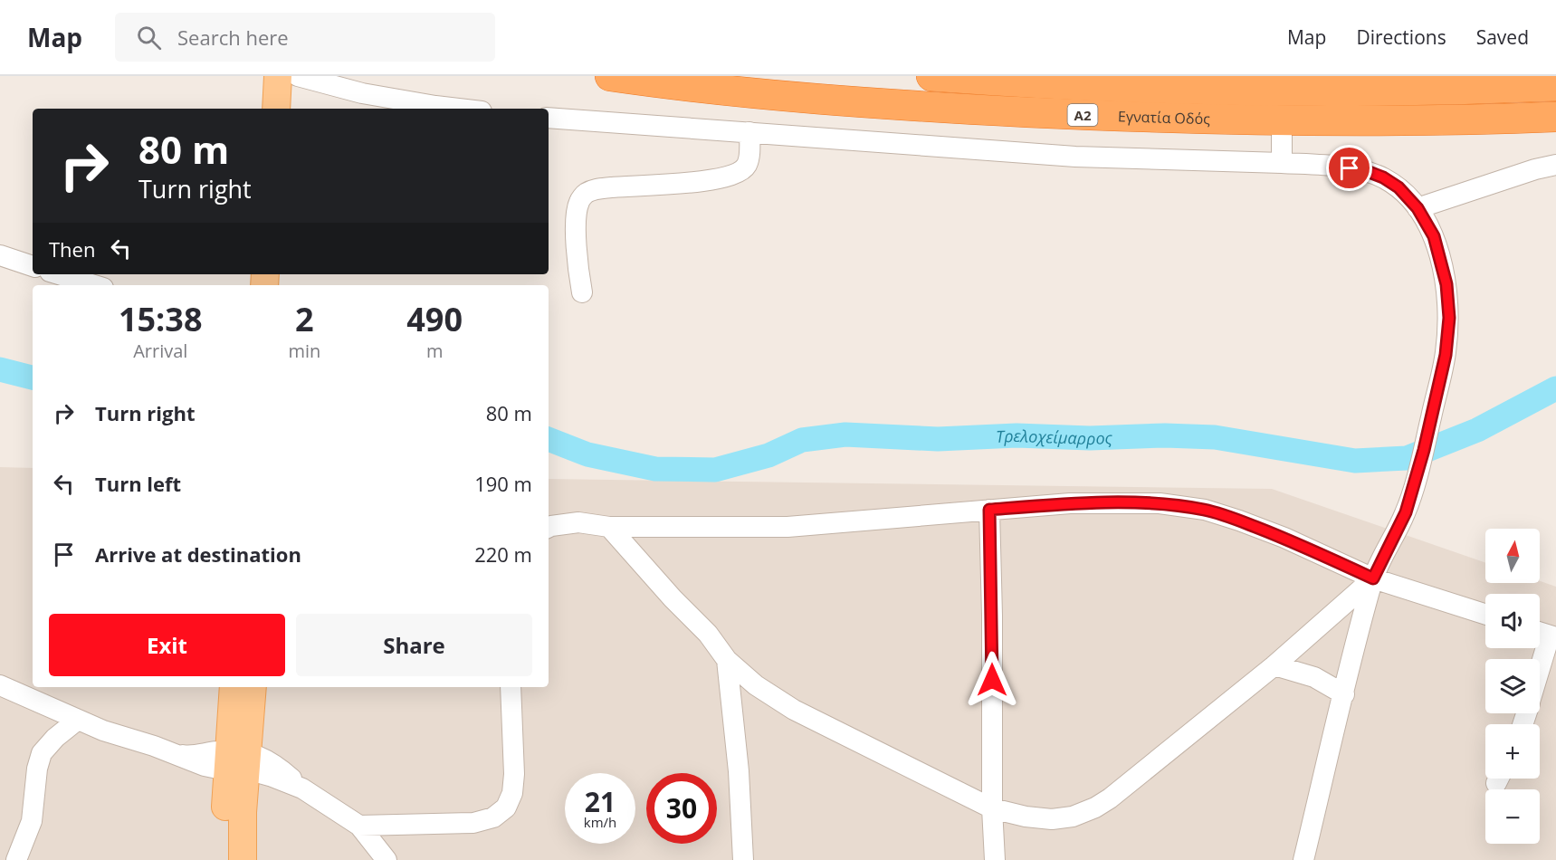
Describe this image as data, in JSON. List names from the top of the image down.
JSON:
{
  "streets": {
    "highway": ["Α2", "Εγνατία Οδός"]
  },
  "water": ["Τρελοχείμαρρος"],
  "north": "top",
  "page": {
    "header": "Map",
    "search": "Search here",
    "nav": ["Map", "Directions", "Saved"],
    "turn": ["80 m", "Turn right"],
    "then": "Then",
    "eta": [
      "15:38",
      "Arrival",
      "2",
      "min",
      "490",
      "m"
    ],
    "list": [
      {
        "name": "Turn right",
        "value": "80 m"
      },
      {
        "name": "Turn left",
        "value": "190 m"
      },
      {
        "name": "Arrive at destination",
        "value": "220 m"
      }
    ],
    "map_buttons": ["+", "−"],
    "buttons": ["Exit", "Share"],
    "speed": "21 km/h",
    "limit": "30"
  }
}
